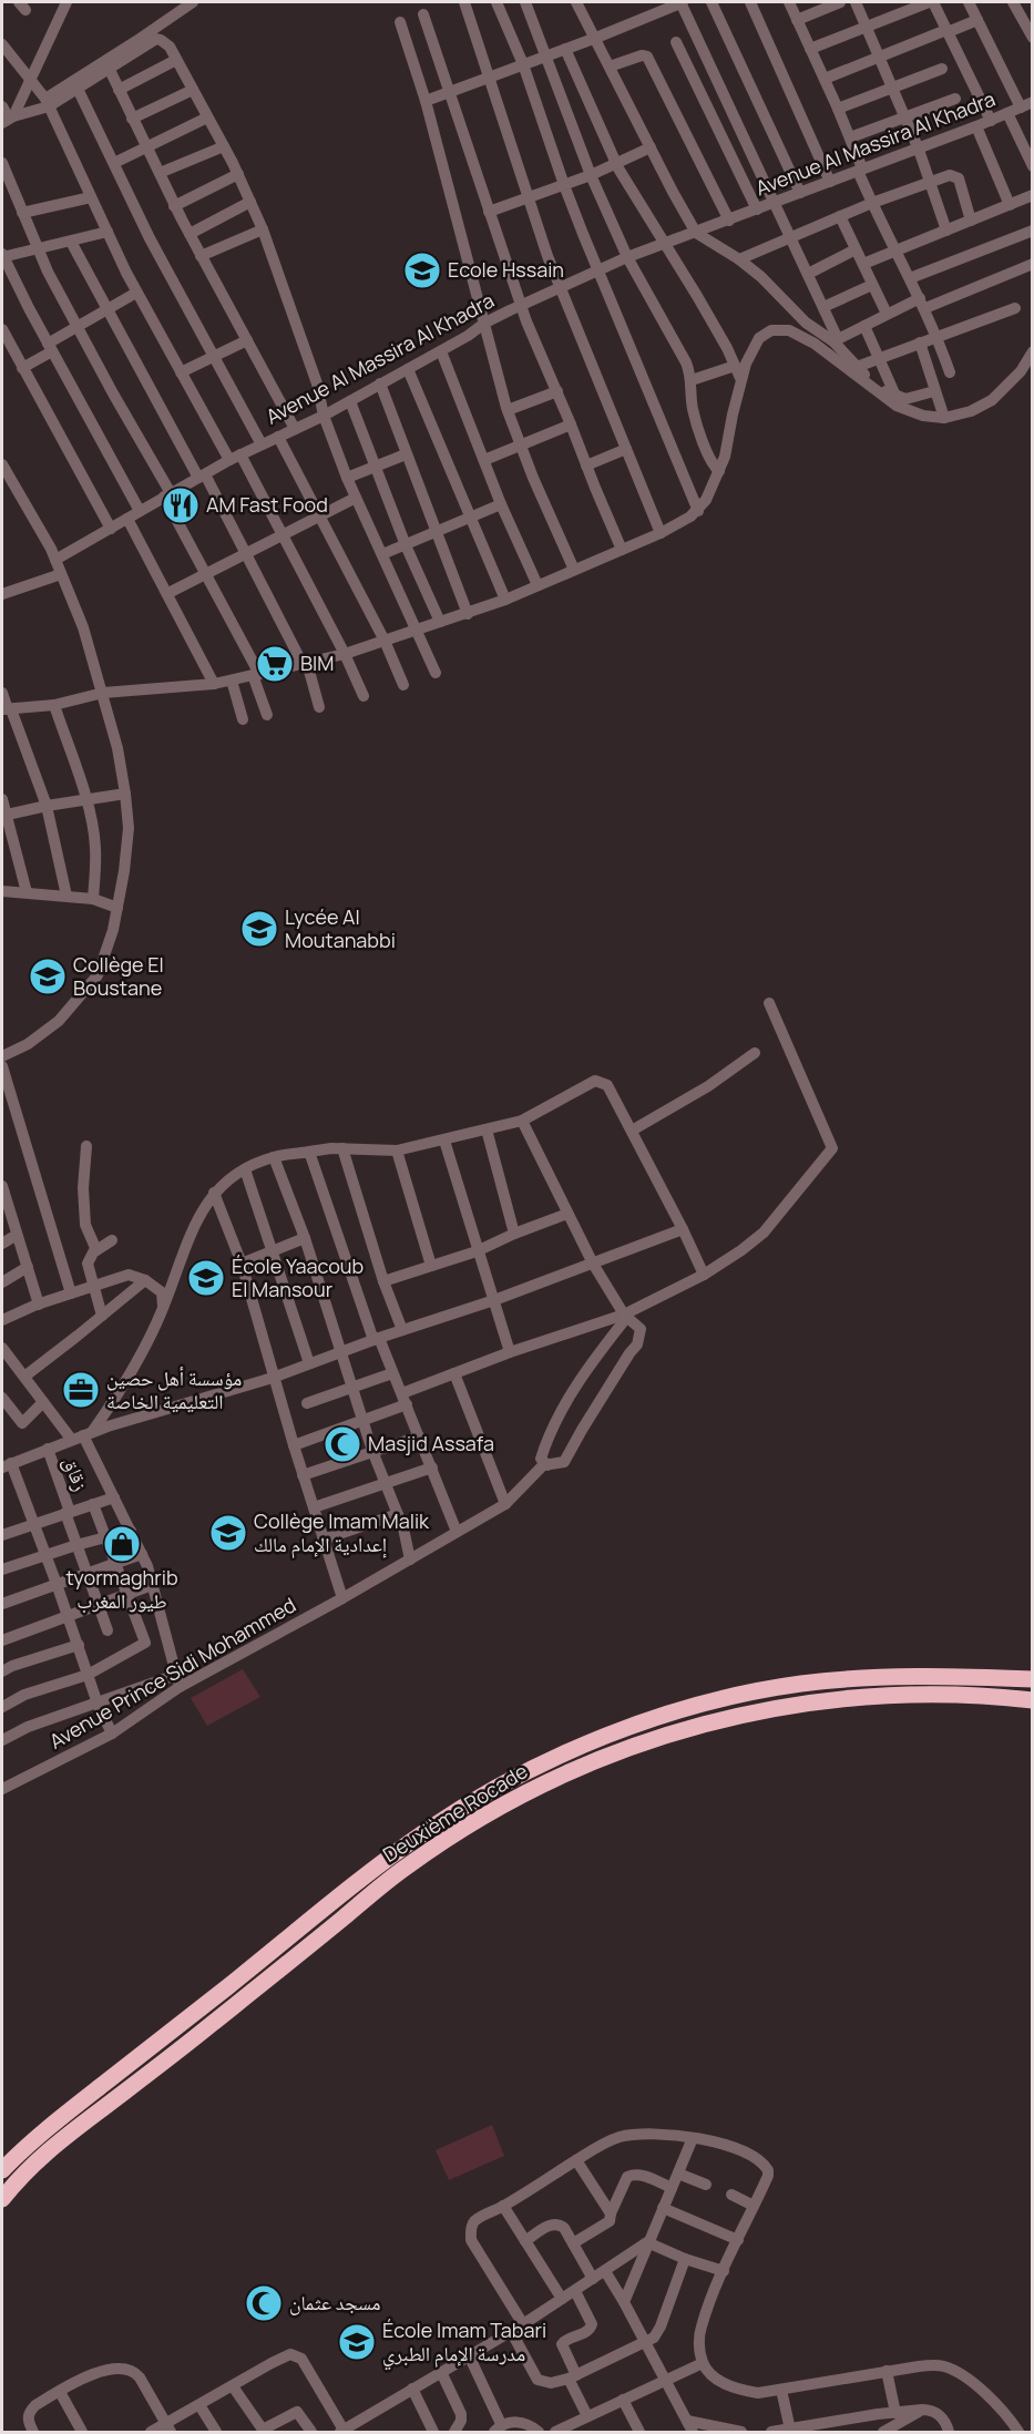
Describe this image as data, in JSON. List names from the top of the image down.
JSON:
{
  "streets": {
    "highway": ["Deuxième Rocade"],
    "street": ["Avenue Al Massira Al Khadra", "زقاق", "Avenue Prince Sidi Mohammed"]
  },
  "places": {
    "school or university": [
      "Ecole Hssain",
      "Lycée Al Moutanabbi",
      "Collège El Boustane",
      "École Yaacoub El Mansour",
      "Collège Imam Malik إعدادية الإمام مالك",
      "École Imam Tabari مدرسة الإمام الطبري"
    ],
    "restaurant": ["AM Fast Food"],
    "supermarket": ["BIM"],
    "office": ["مؤسسة أهل حصين التعليمية الخاصة"],
    "mosque": ["Masjid Assafa", "مسجد عثمان"],
    "shop": ["tyormaghrib طيور المغرب"]
  }
}
